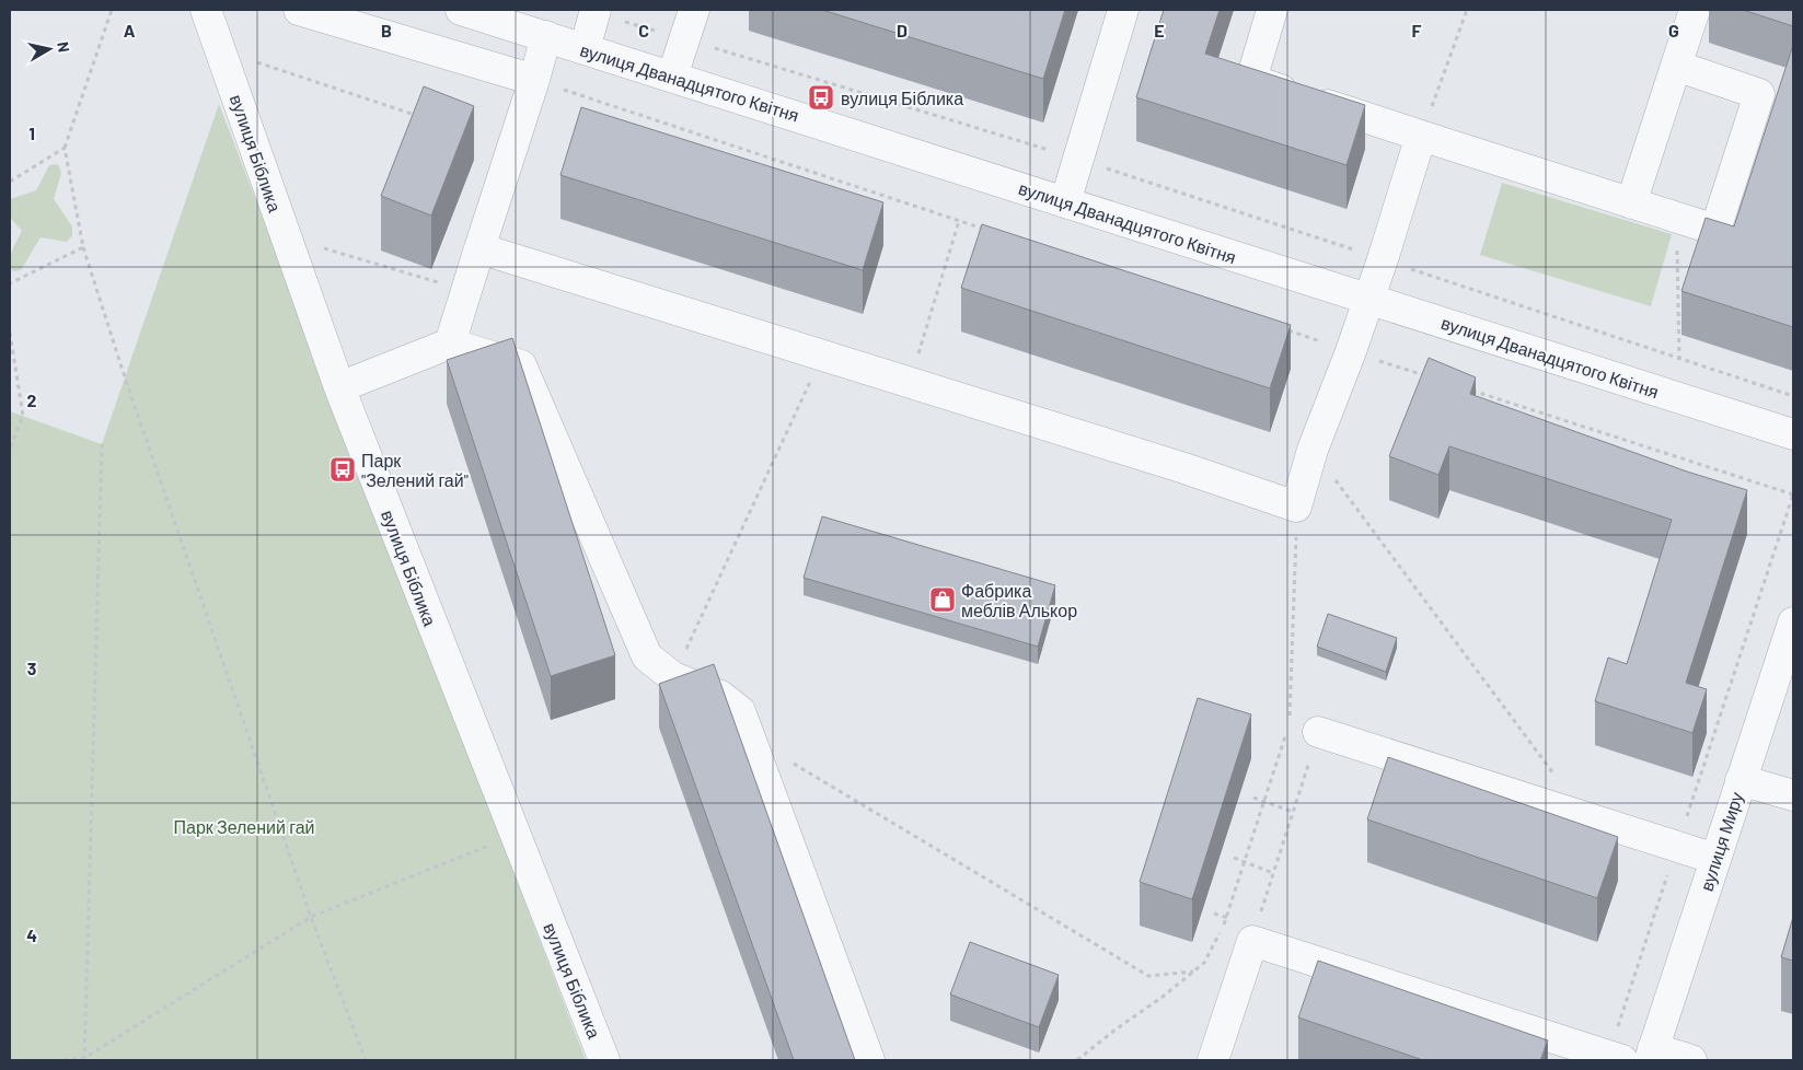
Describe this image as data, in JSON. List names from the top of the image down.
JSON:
{
  "streets": {
    "street": ["вулиця Дванадцятого Квітня", "вулиця Біблика", "вулиця Миру"]
  },
  "parks": ["Парк Зелений гай"],
  "places": {
    "bus stop": ["вулиця Біблика", "Парк \"Зелений гай\""],
    "shop": ["Фабрика меблів Алькор"]
  },
  "north": "right",
  "grid": {
    "columns": [
      "A",
      "B",
      "C",
      "D",
      "E",
      "F",
      "G"
    ],
    "rows": [
      "1",
      "2",
      "3",
      "4"
    ]
  }
}
